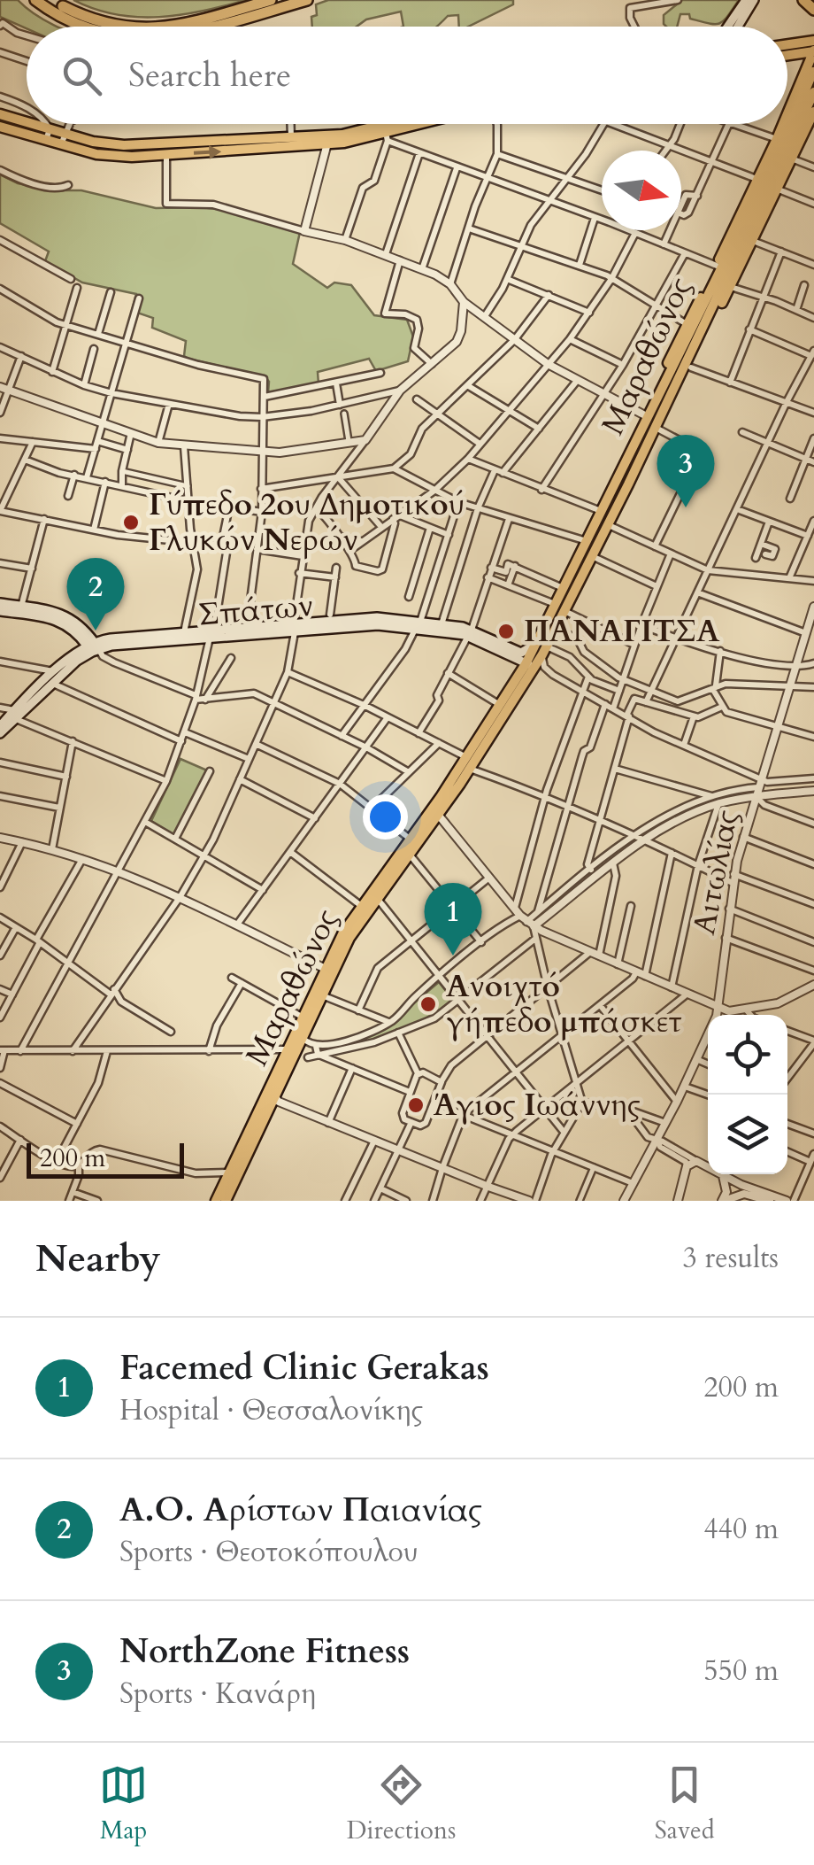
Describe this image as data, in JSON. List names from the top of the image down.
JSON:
{
  "streets": {
    "main road": ["Μαραθώνος", "Σπάτων"],
    "street": ["Αιτωλίας"]
  },
  "crossings": [
    ["Μαραθώνος", "Σπάτων"]
  ],
  "places": [
    "Γύπεδο 2ου Δημοτικού Γλυκών Νερών",
    "ΠΑΝΑΓΙΤΣΑ",
    "Ανοιχτό γήπεδο μπάσκετ",
    "Άγιος Ιωάννης"
  ],
  "scale_bar": "200 m",
  "north": "right",
  "page": {
    "search": "Search here",
    "pins": ["3", "2", "1"],
    "scale": "200 m",
    "heading": ["Nearby", "3 results"],
    "list": [
      {
        "mark": "1",
        "name": "Facemed Clinic Gerakas",
        "note": "Hospital · Θεσσαλονίκης",
        "value": "200 m"
      },
      {
        "mark": "2",
        "name": "Α.Ο. Αρίστων Παιανίας",
        "note": "Sports · Θεοτοκόπουλου",
        "value": "440 m"
      },
      {
        "mark": "3",
        "name": "NorthZone Fitness",
        "note": "Sports · Κανάρη",
        "value": "550 m"
      }
    ],
    "nav": ["Map", "Directions", "Saved"]
  }
}
